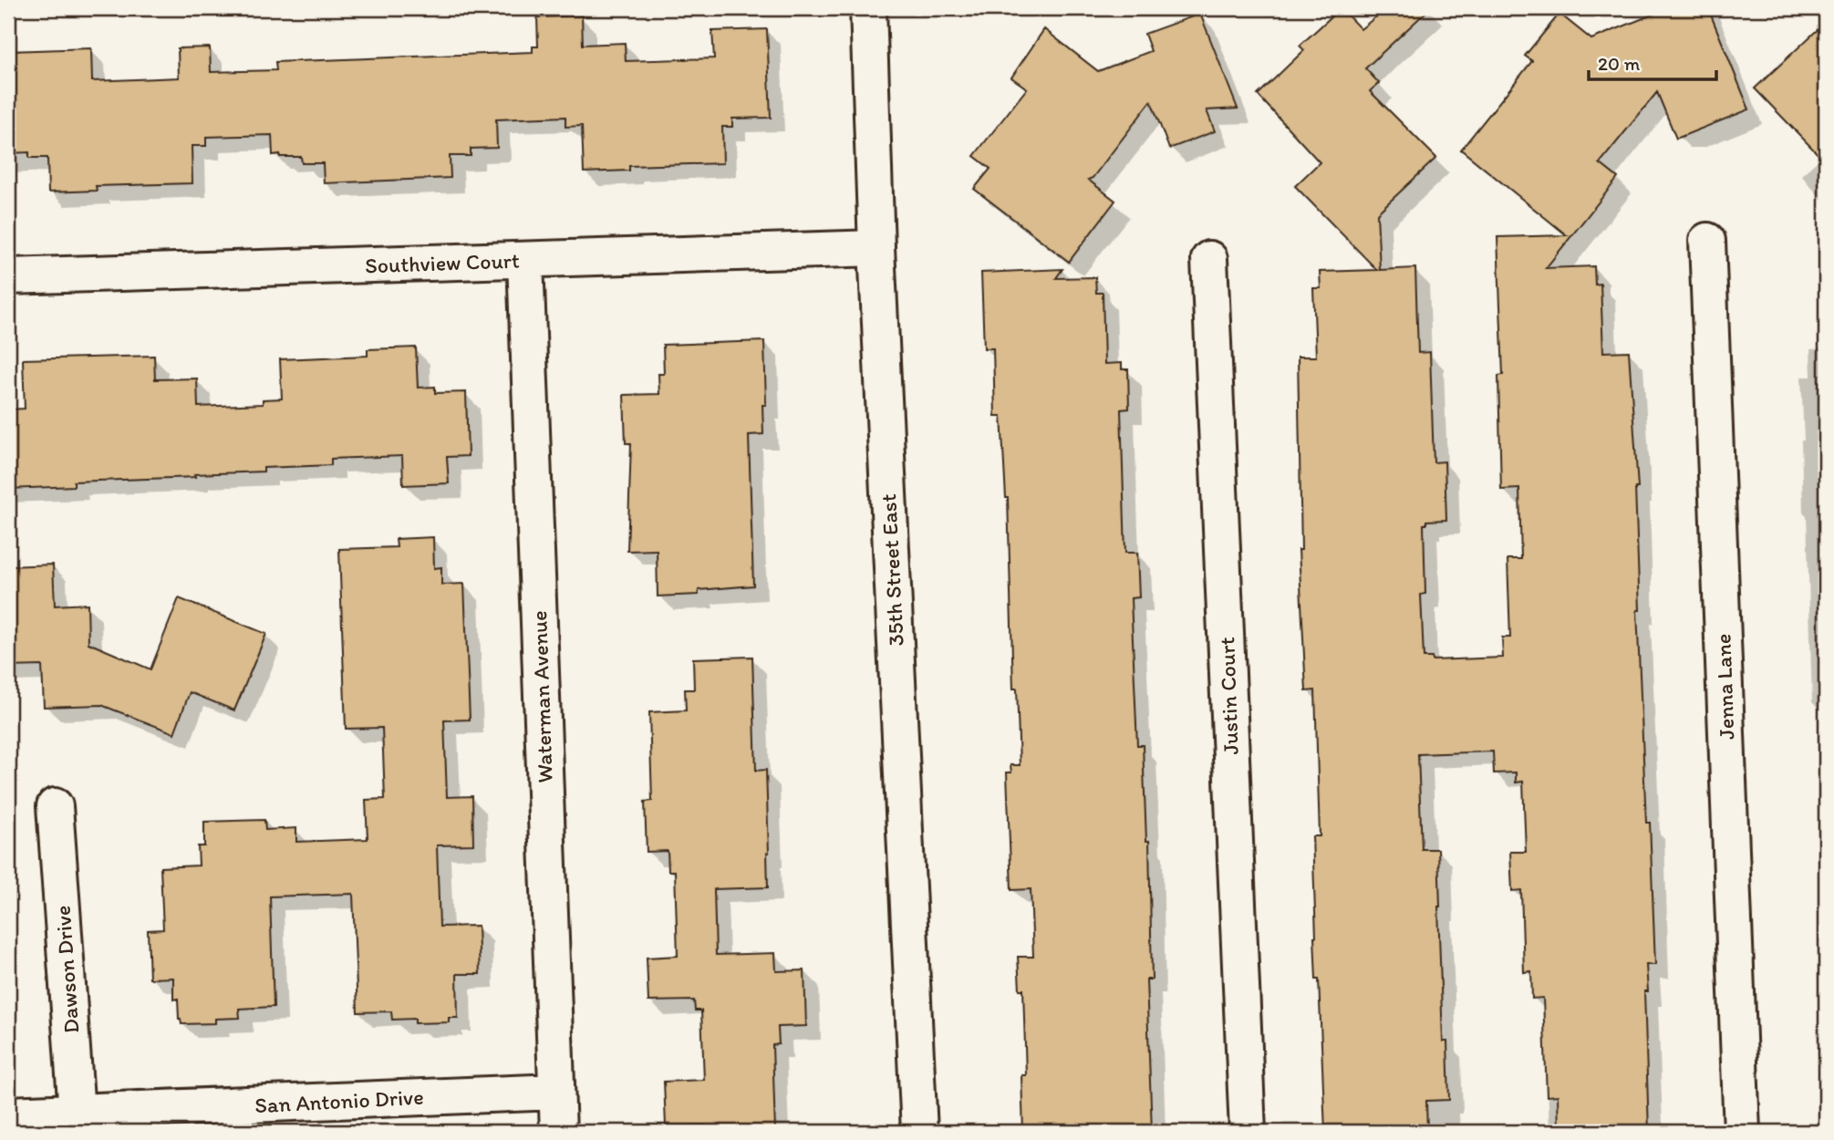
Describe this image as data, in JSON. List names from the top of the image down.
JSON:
{
  "streets": {
    "street": [
      "Southview Court",
      "35th Street East",
      "Jenna Lane",
      "Justin Court",
      "Waterman Avenue",
      "Dawson Drive",
      "San Antonio Drive"
    ]
  },
  "crossings": [
    ["Southview Court", "35th Street East"],
    ["Southview Court", "Waterman Avenue"],
    ["Waterman Avenue", "San Antonio Drive"],
    ["Dawson Drive", "San Antonio Drive"]
  ],
  "scale_bar": "20 m"
}
